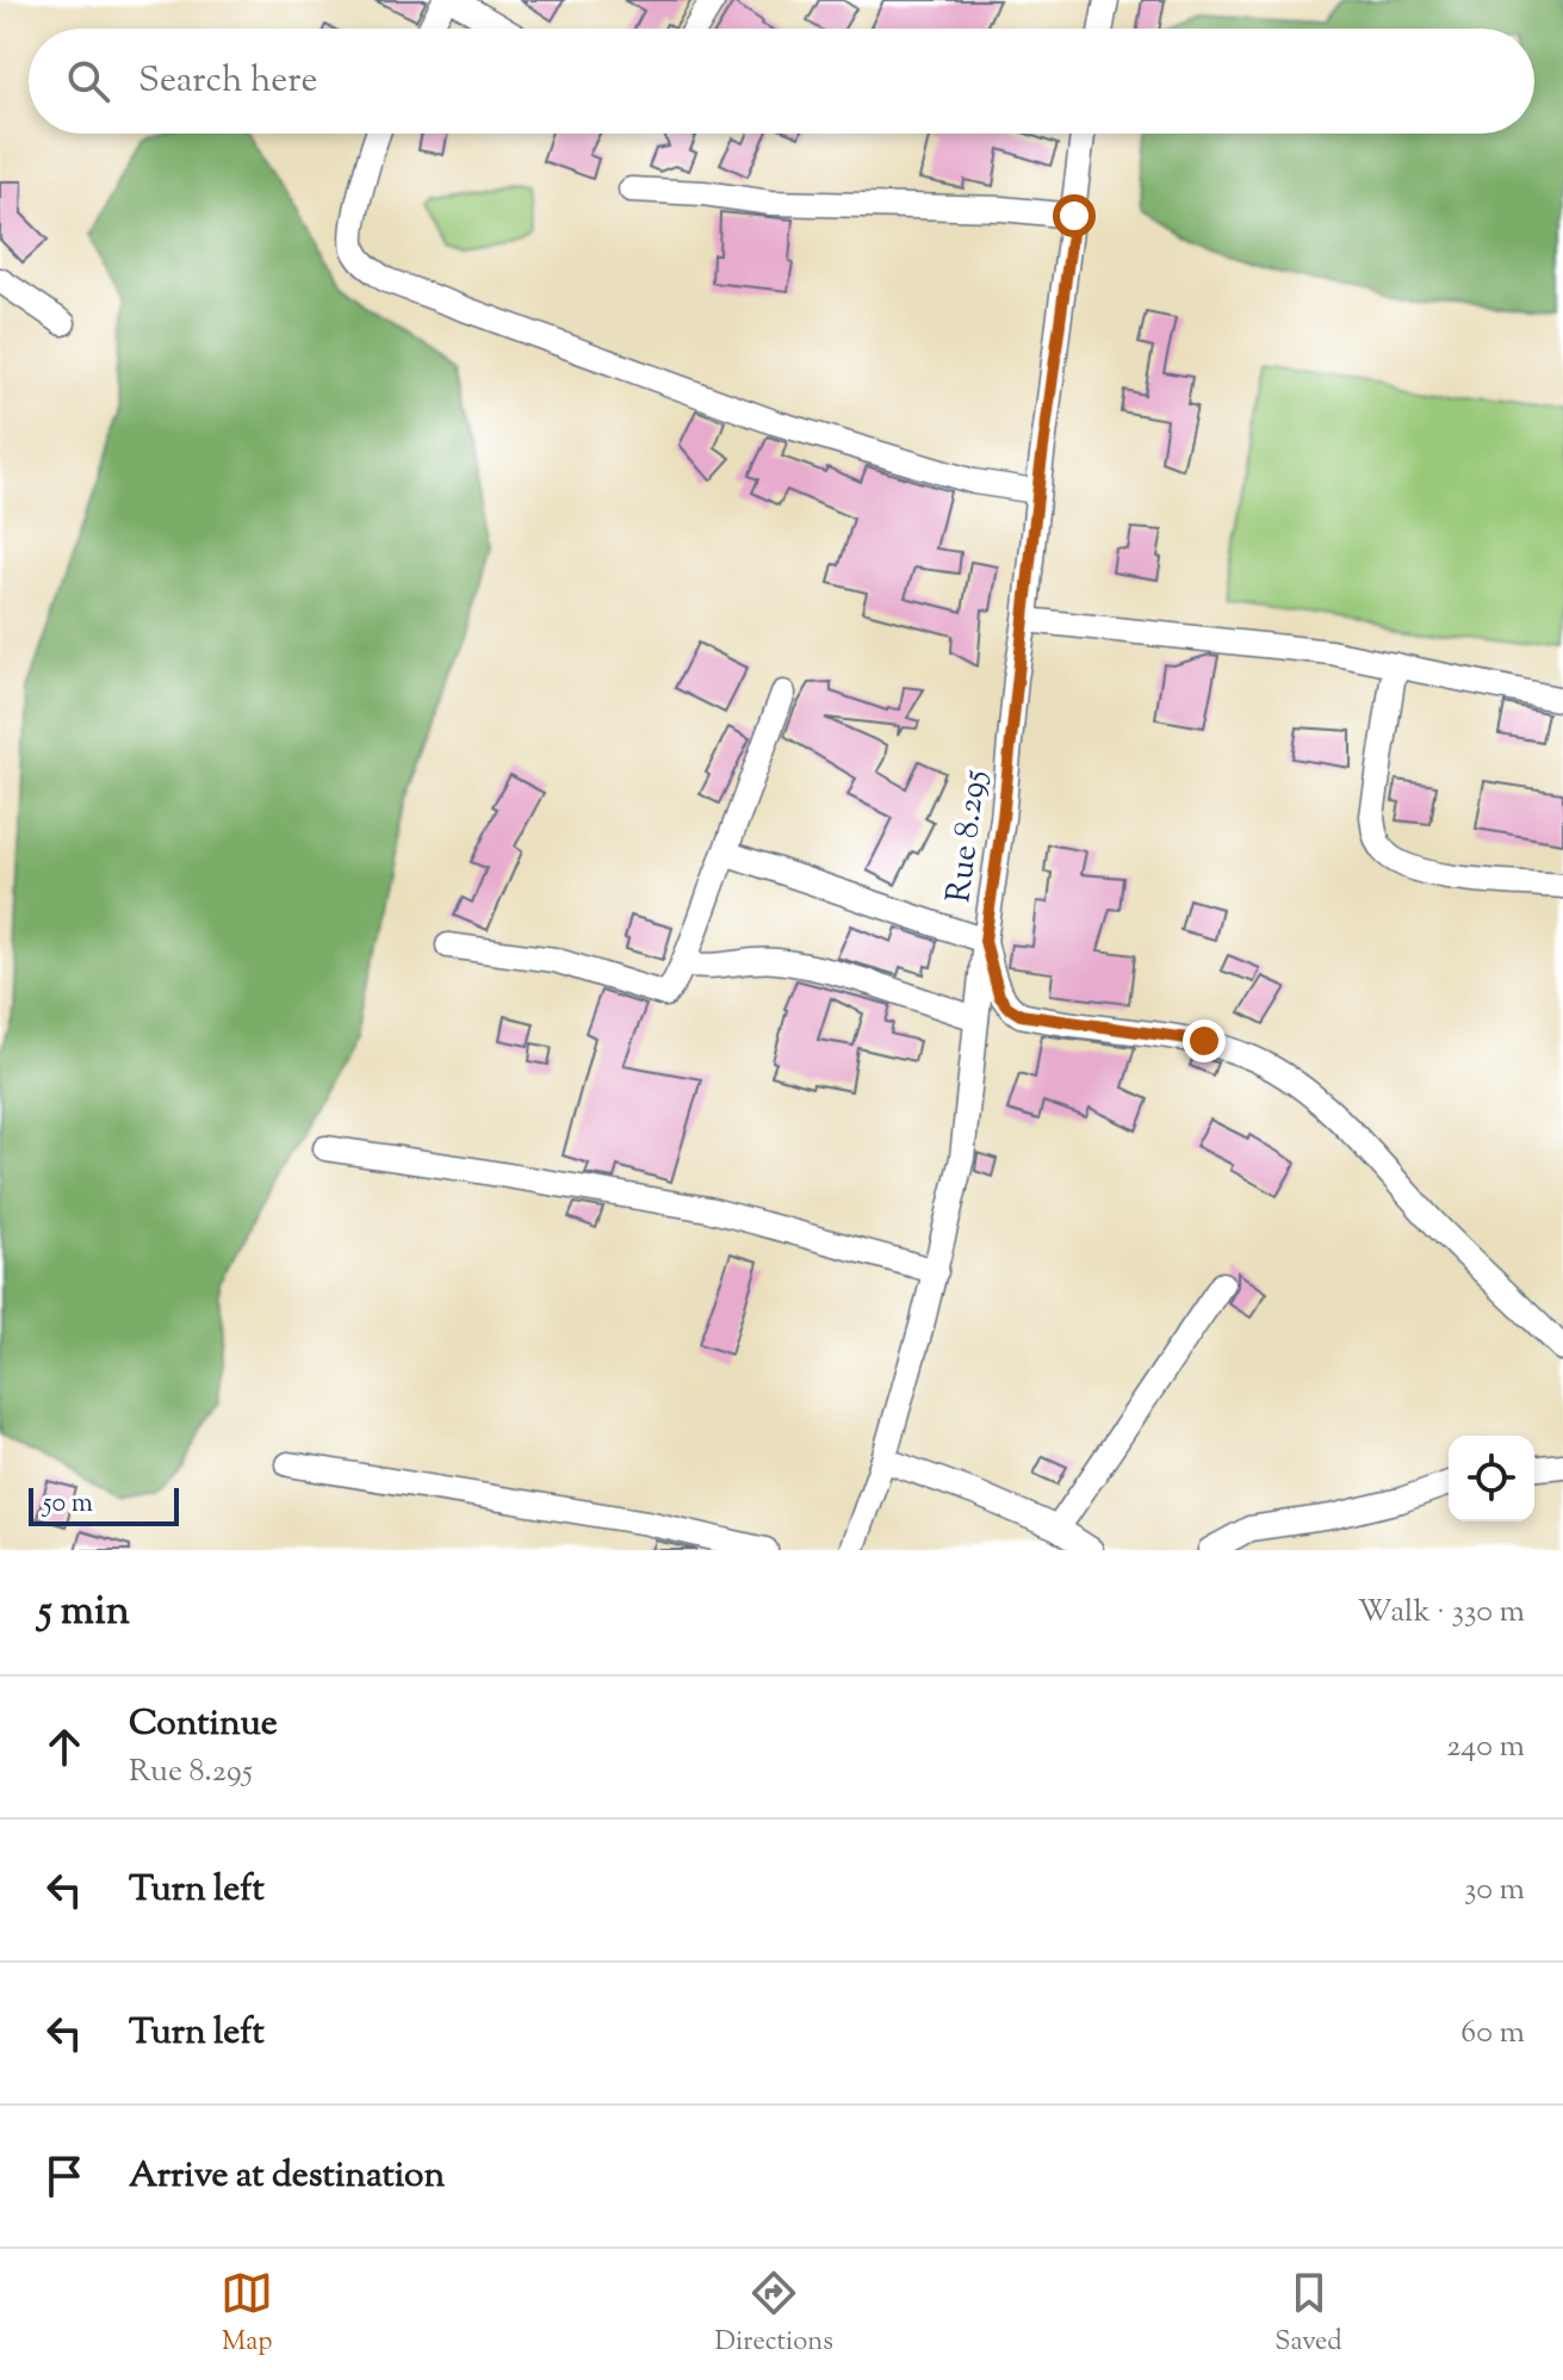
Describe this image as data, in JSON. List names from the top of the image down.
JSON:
{
  "streets": {
    "street": ["Rue 8.295"]
  },
  "scale_bar": "50 m",
  "page": {
    "search": "Search here",
    "scale": "50 m",
    "heading": ["5 min", "Walk · 330 m"],
    "list": [
      ["Continue", "Rue 8.295", "240 m"],
      ["Turn left", "30 m"],
      ["Turn left", "60 m"],
      "Arrive at destination"
    ],
    "nav": ["Map", "Directions", "Saved"]
  }
}
